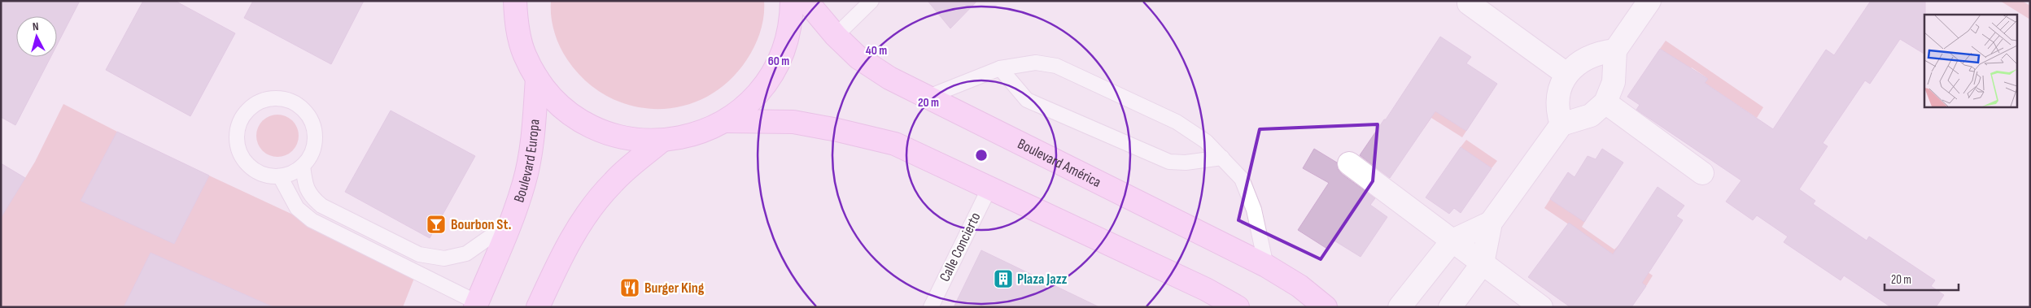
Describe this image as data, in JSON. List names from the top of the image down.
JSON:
{
  "streets": {
    "main road": ["Boulevard Europa", "Boulevard América"],
    "lane": ["Calle Concierto"]
  },
  "places": {
    "bar": ["Bourbon St."],
    "building": ["Plaza Jazz"],
    "restaurant": ["Burger King"]
  },
  "scale_bar": "20 m",
  "north": "top",
  "rings": ["40 m", "60 m", "20 m"]
}
